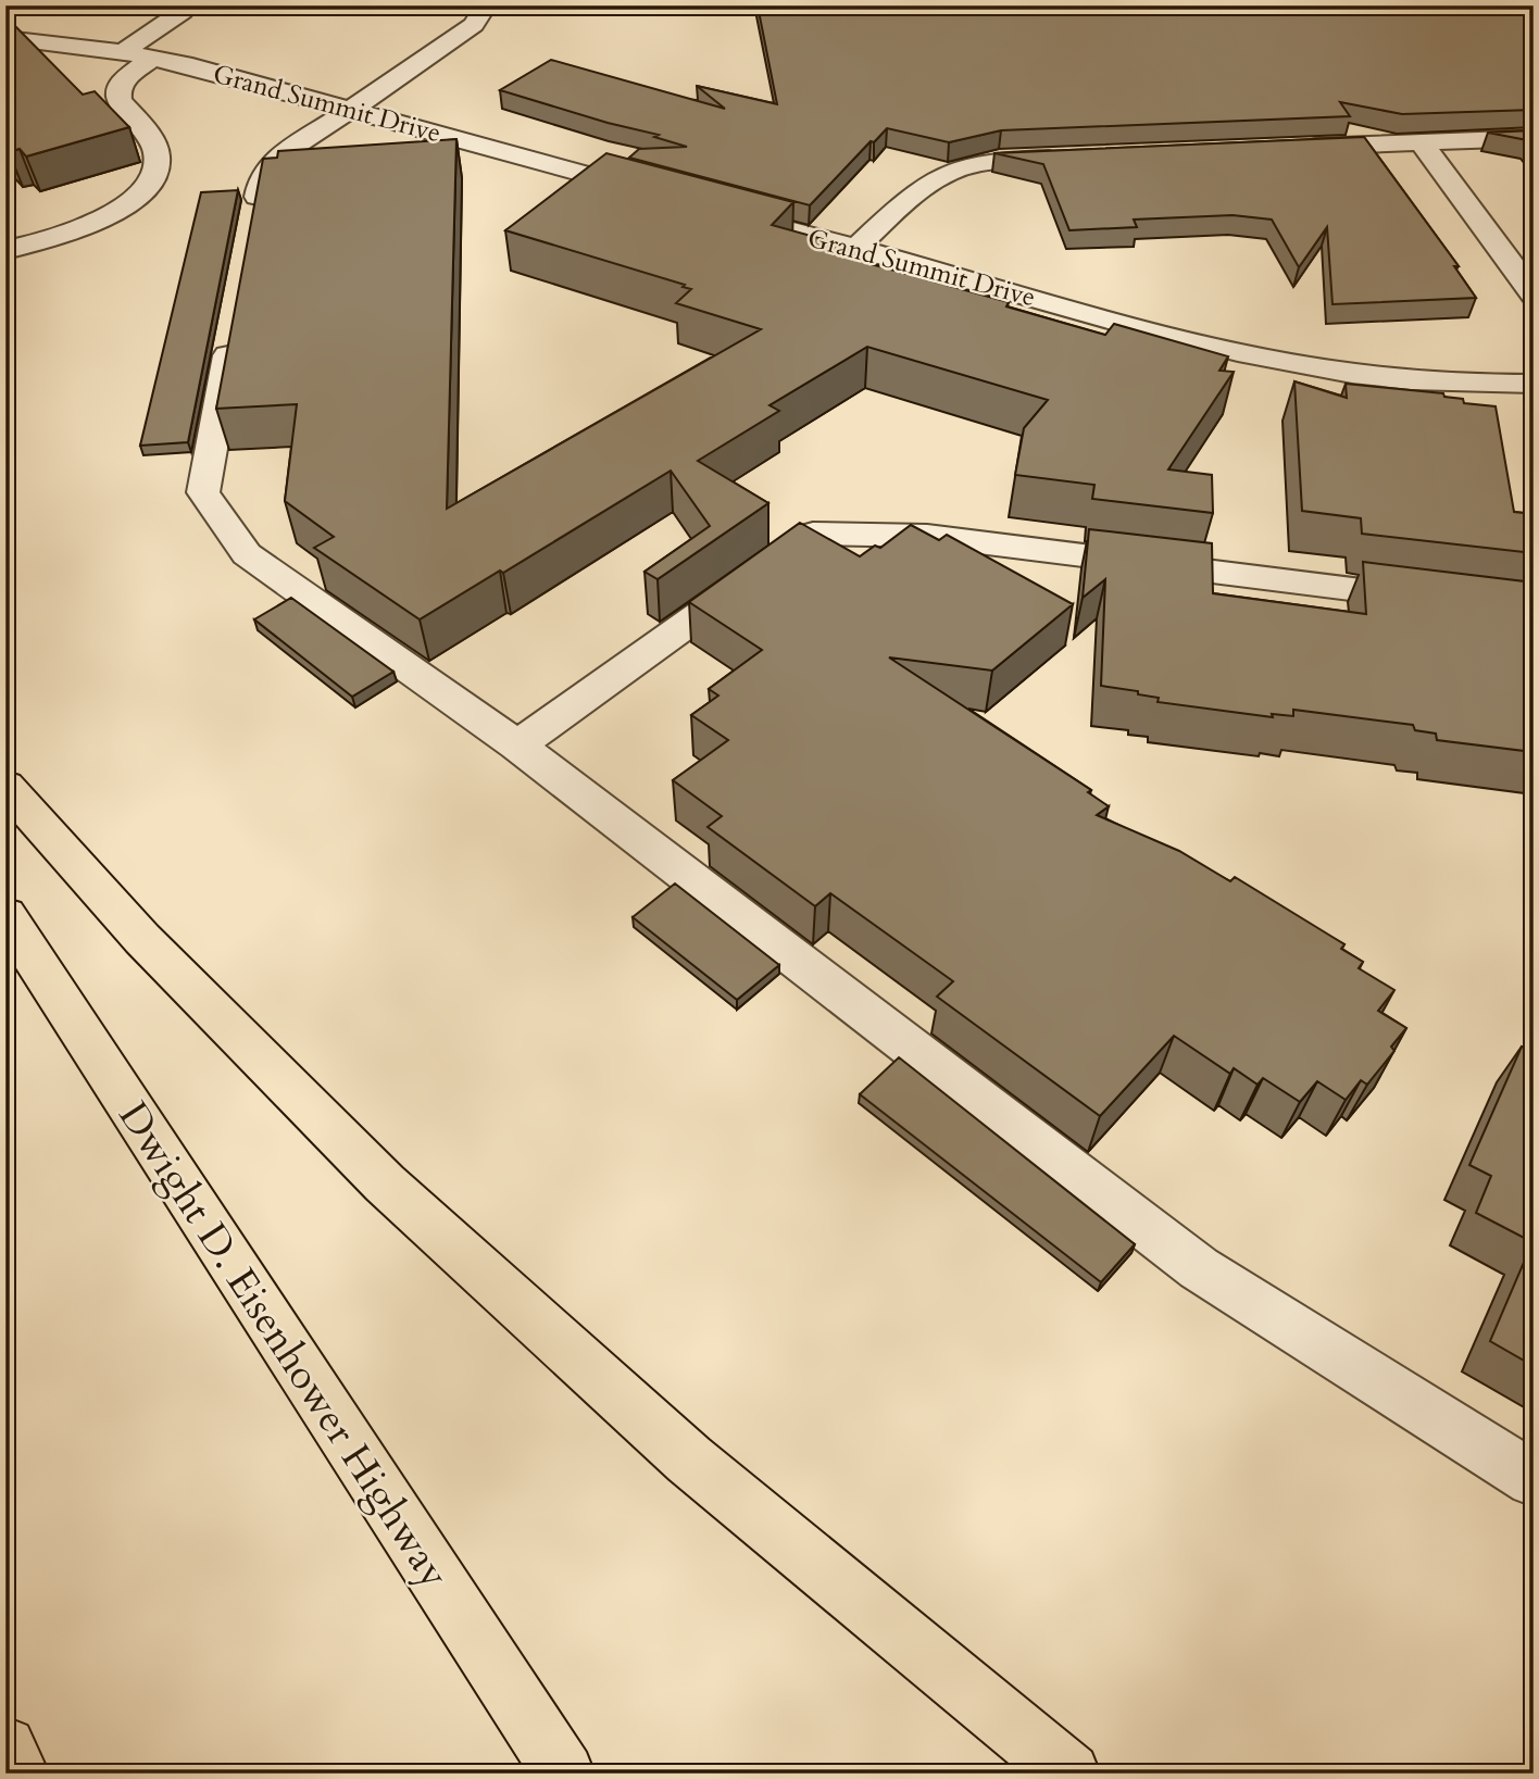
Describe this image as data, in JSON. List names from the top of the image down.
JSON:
{
  "streets": {
    "highway": ["Dwight D. Eisenhower Highway"],
    "street": ["Grand Summit Drive"]
  }
}
